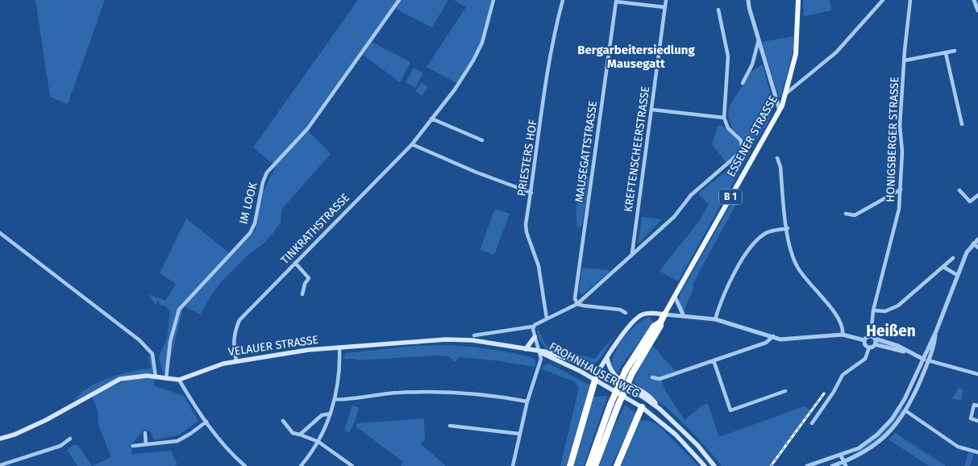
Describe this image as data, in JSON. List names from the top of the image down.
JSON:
{
  "streets": {
    "highway": ["B 1"],
    "main road": ["ESSENER STRASSE", "VELAUER STRASSE", "FROHNHAUSER WEG"],
    "street": [
      "HONIGSBERGER STRASSE",
      "KREFTENSCHEERSTRASSE",
      "MAUSEGATTSTRASSE",
      "PRIESTERS HOF",
      "IM LOOK",
      "TINKRATHSTRASSE"
    ]
  },
  "crossings": [
    ["ESSENER STRASSE", "B 1"],
    ["KREFTENSCHEERSTRASSE", "MAUSEGATTSTRASSE"],
    ["IM LOOK", "VELAUER STRASSE"],
    ["TINKRATHSTRASSE", "VELAUER STRASSE"],
    ["VELAUER STRASSE", "FROHNHAUSER WEG"]
  ],
  "districts": ["Bergarbeitersiedlung Mausegatt", "Heißen"]
}
